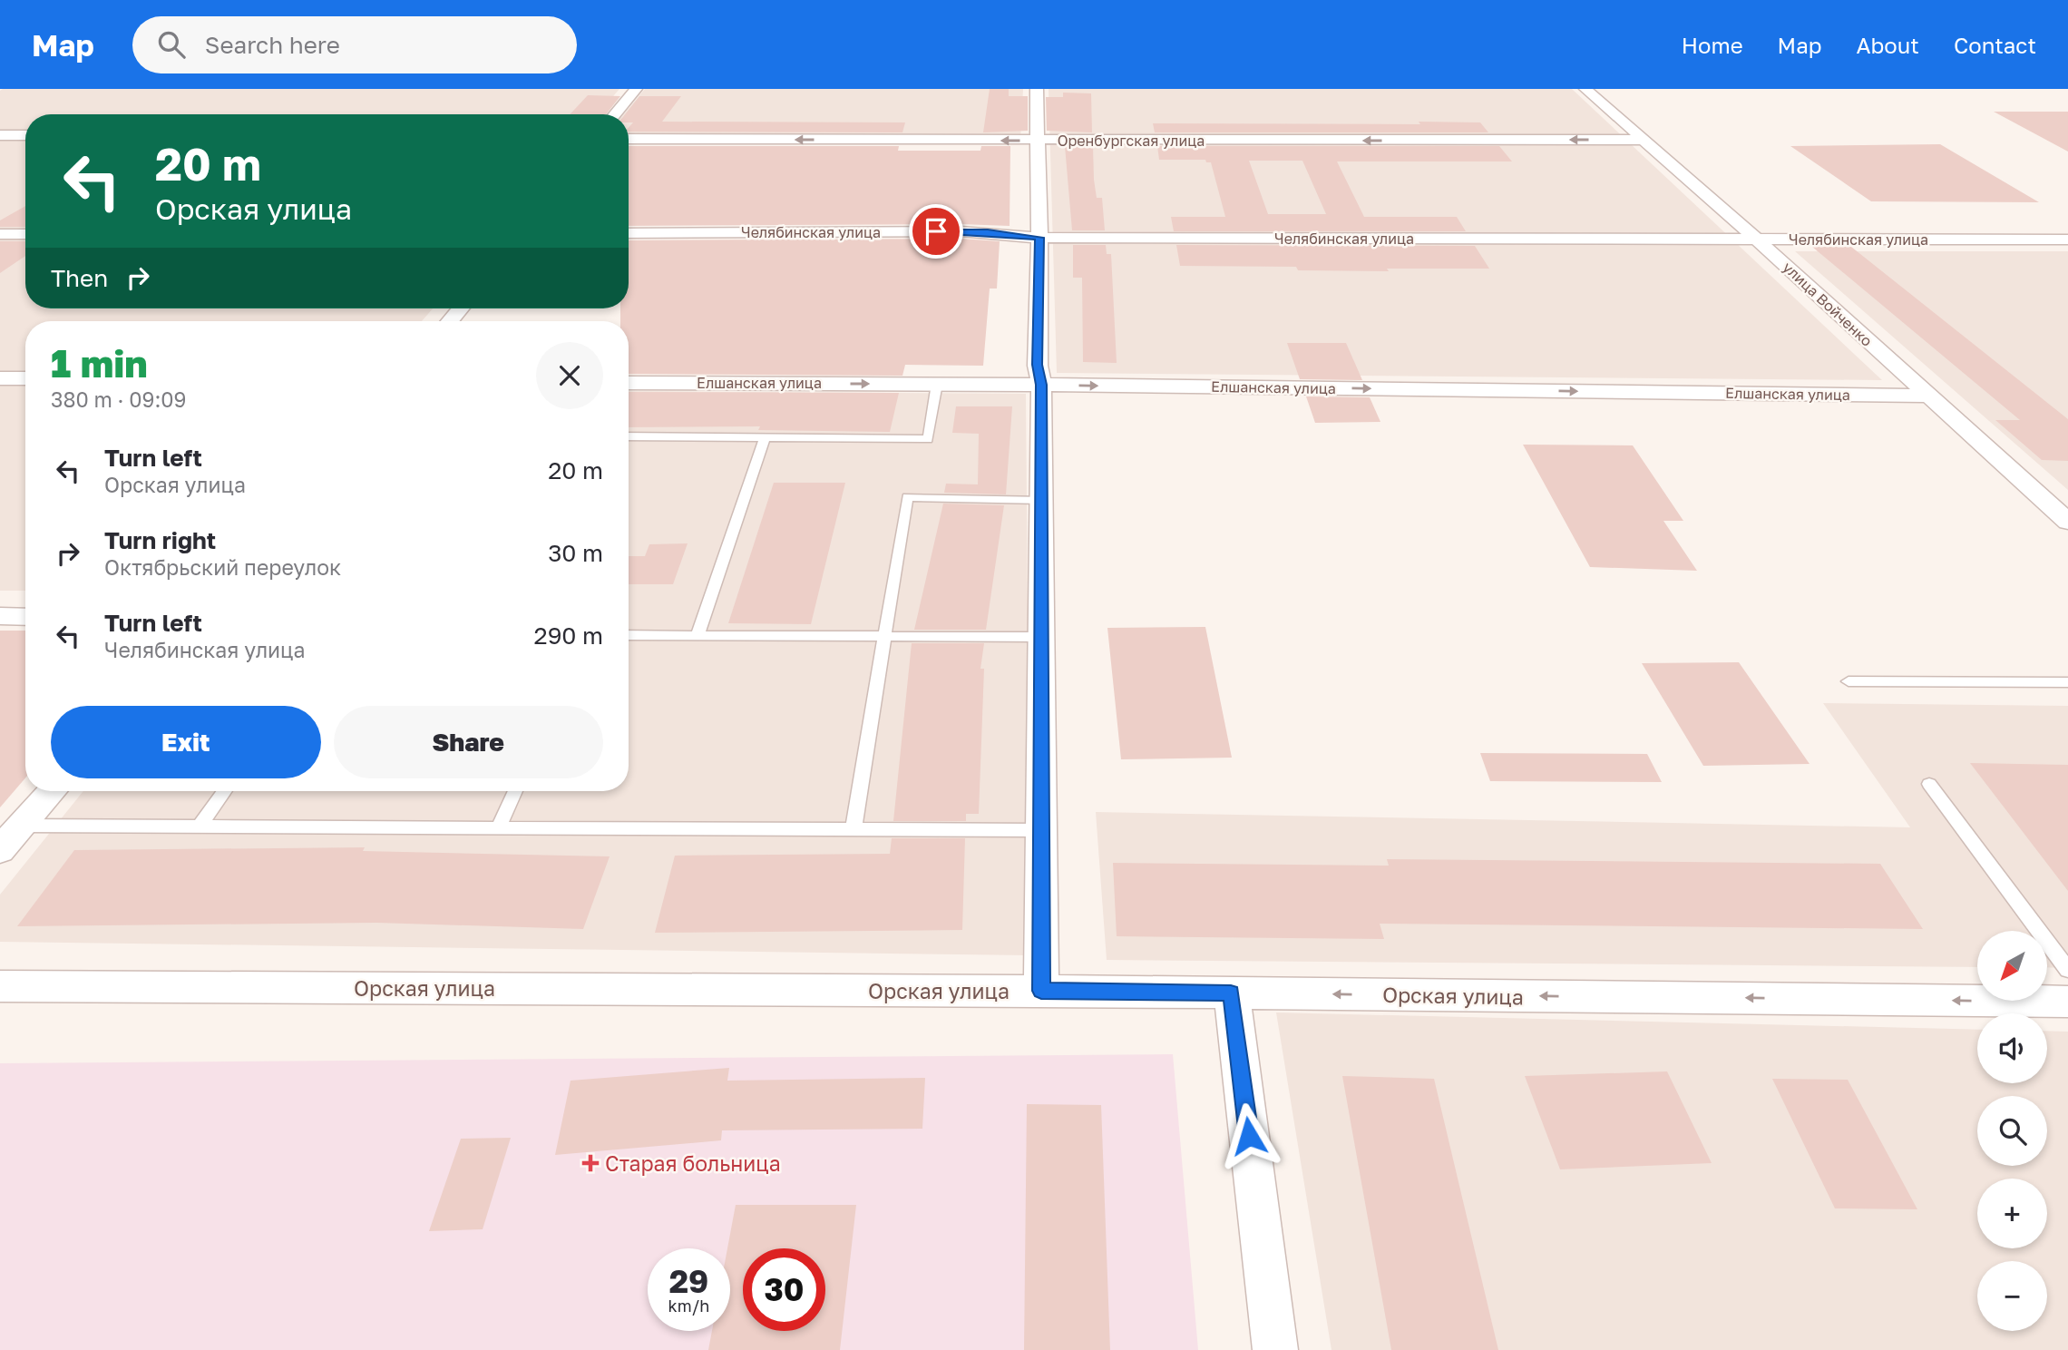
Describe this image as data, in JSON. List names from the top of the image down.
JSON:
{
  "streets": {
    "street": [
      "Оренбургская улица",
      "Челябинская улица",
      "улица Войченко",
      "Елшанская улица",
      "Орская улица"
    ]
  },
  "crossings": [
    ["Оренбургская улица", "улица Войченко"],
    ["Челябинская улица", "улица Войченко"],
    ["улица Войченко", "Елшанская улица"]
  ],
  "one_way": ["Оренбургская улица", "Елшанская улица", "Орская улица"],
  "places": {
    "health": ["Старая больница"]
  },
  "north": "bottom left",
  "page": {
    "header": "Map",
    "search": "Search here",
    "nav": [
      "Home",
      "Map",
      "About",
      "Contact"
    ],
    "turn": ["20 m", "Орская улица"],
    "then": "Then",
    "heading": ["1 min", "380 m · 09:09"],
    "list": [
      {
        "name": "Turn left",
        "note": "Орская улица",
        "value": "20 m"
      },
      {
        "name": "Turn right",
        "note": "Октябрьский переулок",
        "value": "30 m"
      },
      {
        "name": "Turn left",
        "note": "Челябинская улица",
        "value": "290 m"
      }
    ],
    "buttons": ["Exit", "Share"],
    "map_buttons": ["+", "−"],
    "speed": "29 km/h",
    "limit": "30"
  }
}
